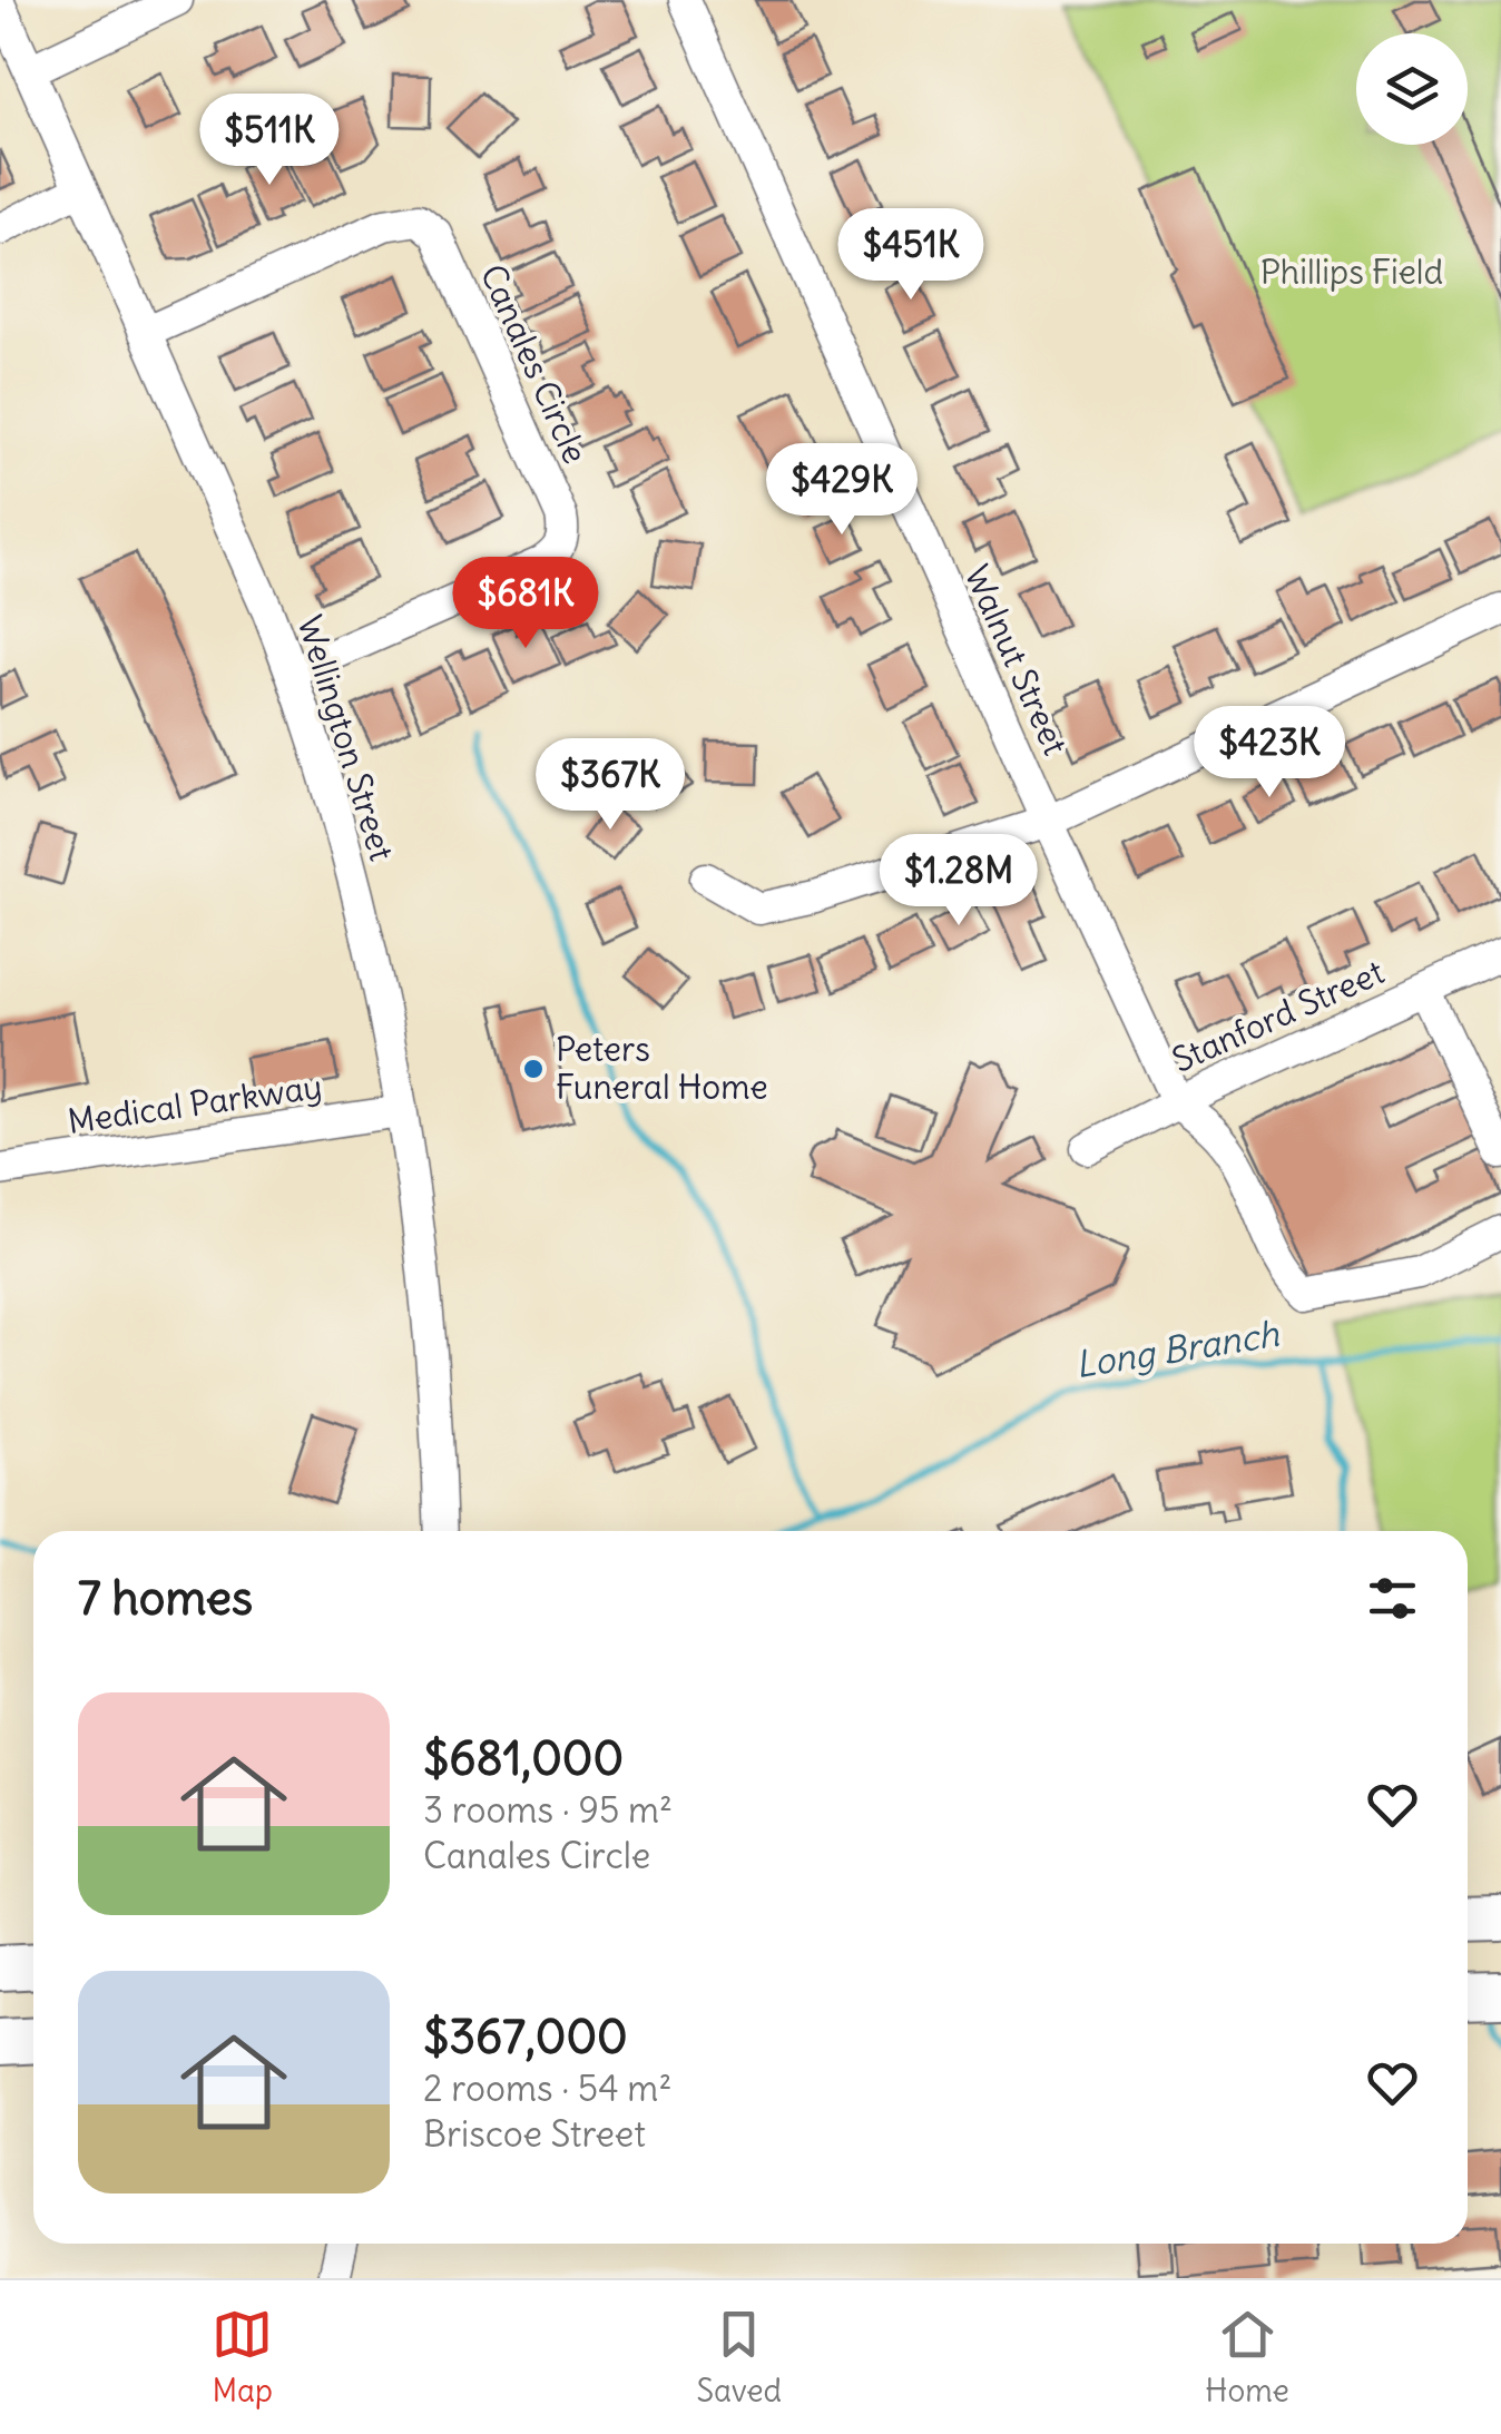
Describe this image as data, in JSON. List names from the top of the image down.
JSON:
{
  "streets": {
    "street": [
      "Canales Circle",
      "Walnut Street",
      "Wellington Street",
      "Stanford Street",
      "Medical Parkway"
    ]
  },
  "crossings": [
    ["Canales Circle", "Wellington Street"],
    ["Walnut Street", "Stanford Street"],
    ["Wellington Street", "Medical Parkway"]
  ],
  "water": ["Long Branch"],
  "parks": ["Phillips Field"],
  "places": ["Peters Funeral Home"],
  "page": {
    "price": [
      "$511K",
      "$451K",
      "$429K",
      "$681K",
      "$423K",
      "$367K",
      "$1.28M"
    ],
    "heading": "7 homes",
    "list": [
      {
        "name": "$681,000",
        "note": "3 rooms · 95 m² · Canales Circle"
      },
      {
        "name": "$367,000",
        "note": "2 rooms · 54 m² · Briscoe Street"
      }
    ],
    "tabs": ["Map", "Saved", "Home"]
  }
}
